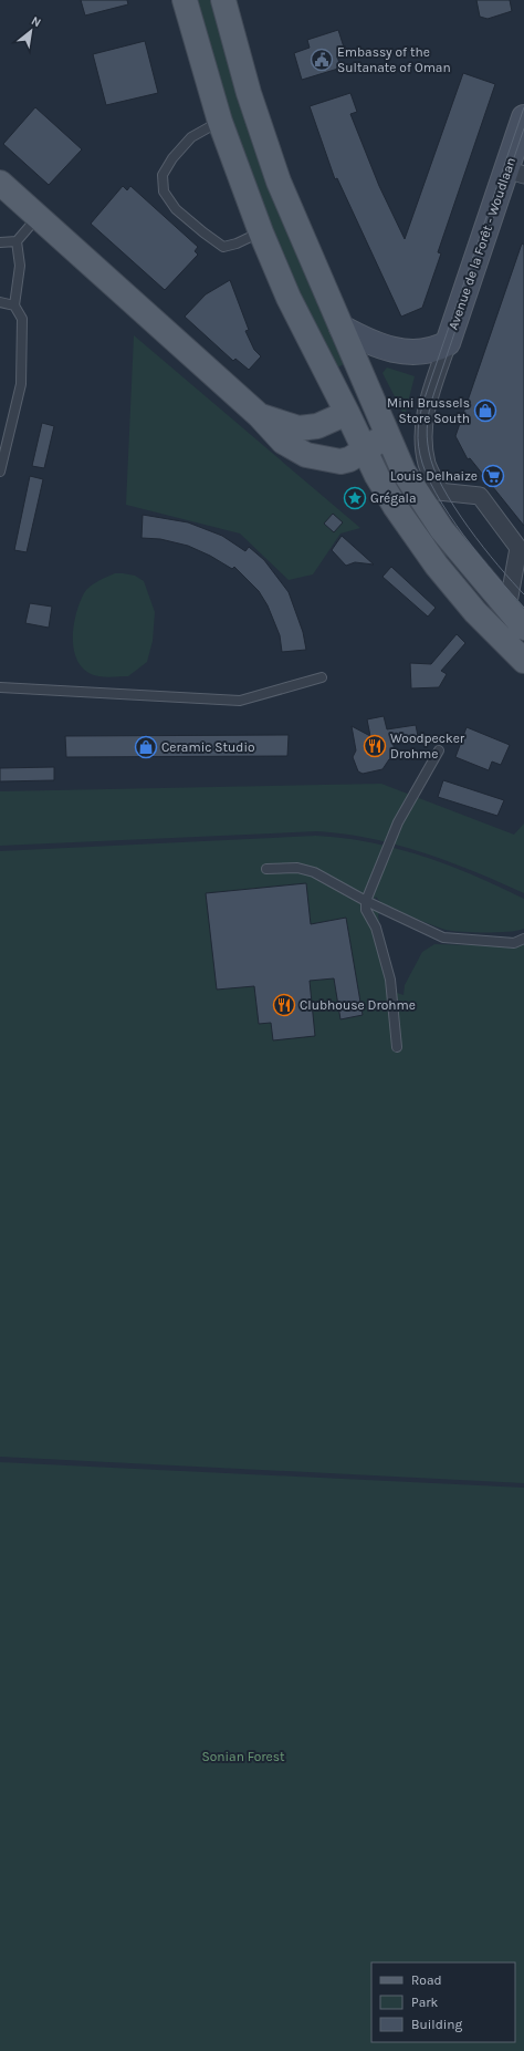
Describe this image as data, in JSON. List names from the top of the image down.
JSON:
{
  "streets": {
    "street": ["Avenue de la Forêt - Woudlaan"]
  },
  "parks": ["Sonian Forest"],
  "places": {
    "public building": ["Embassy of the Sultanate of Oman"],
    "shop": ["Mini Brussels Store South", "Ceramic Studio"],
    "supermarket": ["Louis Delhaize"],
    "place": ["Grégala"],
    "restaurant": ["Woodpecker Drohme", "Clubhouse Drohme"]
  },
  "legend": ["Road", "Park", "Building"],
  "north": "top right"
}
